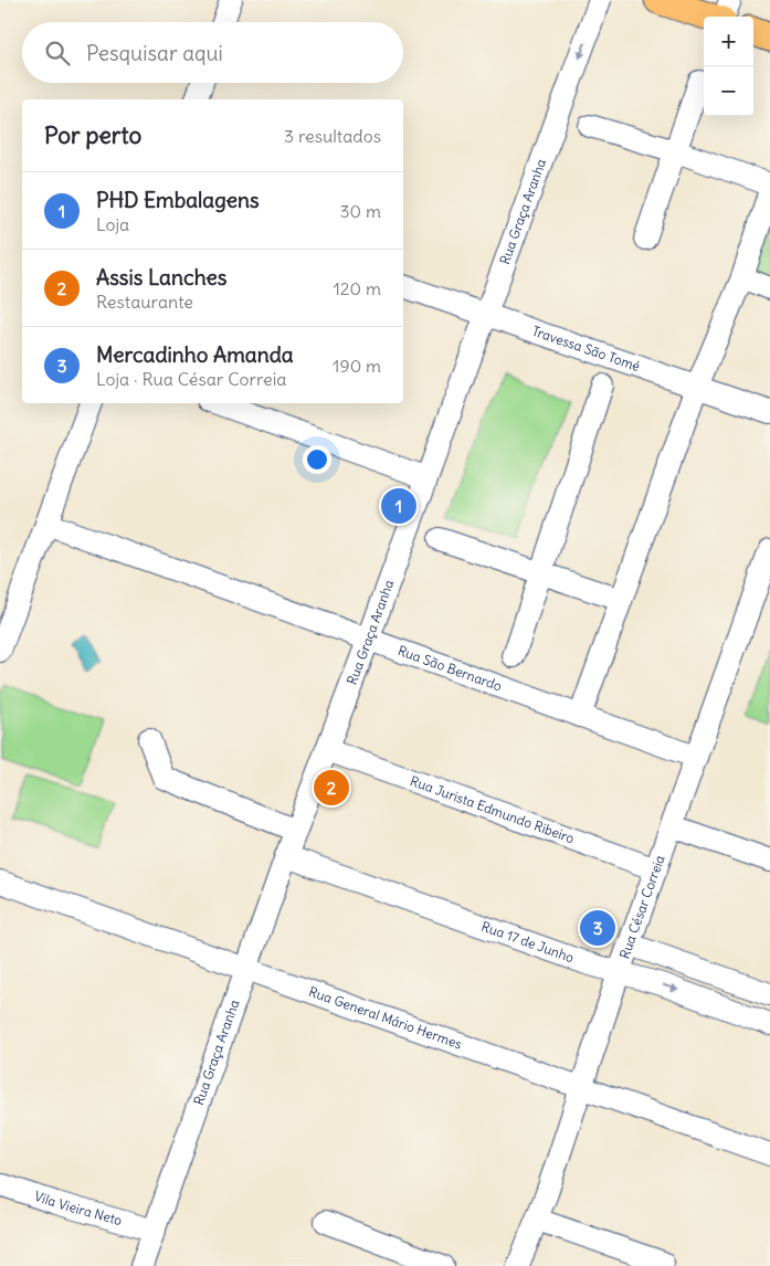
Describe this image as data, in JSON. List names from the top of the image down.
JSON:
{
  "streets": {
    "street": [
      "Rua Graça Aranha",
      "Travessa São Tomé",
      "Rua São Bernardo",
      "Rua Jurista Edmundo Ribeiro",
      "Rua César Correia",
      "Rua 17 de Junho",
      "Rua General Mário Hermes",
      "Vila Vieira Neto"
    ]
  },
  "crossings": [
    ["Rua Graça Aranha", "Travessa São Tomé"],
    ["Rua Graça Aranha", "Rua São Bernardo"],
    ["Rua Graça Aranha", "Rua Jurista Edmundo Ribeiro"],
    ["Rua Graça Aranha", "Rua 17 de Junho"],
    ["Rua Graça Aranha", "Rua General Mário Hermes"],
    ["Rua Graça Aranha", "Vila Vieira Neto"],
    ["Rua São Bernardo", "Rua César Correia"],
    ["Rua Jurista Edmundo Ribeiro", "Rua César Correia"],
    ["Rua César Correia", "Rua 17 de Junho"],
    ["Rua César Correia", "Rua General Mário Hermes"]
  ],
  "page": {
    "map_buttons": ["+", "−"],
    "search": "Pesquisar aqui",
    "heading": ["Por perto", "3 resultados"],
    "list": [
      {
        "mark": "1",
        "name": "PHD Embalagens",
        "note": "Loja",
        "value": "30 m"
      },
      {
        "mark": "2",
        "name": "Assis Lanches",
        "note": "Restaurante",
        "value": "120 m"
      },
      {
        "mark": "3",
        "name": "Mercadinho Amanda",
        "note": "Loja · Rua César Correia",
        "value": "190 m"
      }
    ],
    "pins": ["1", "2", "3"]
  }
}
